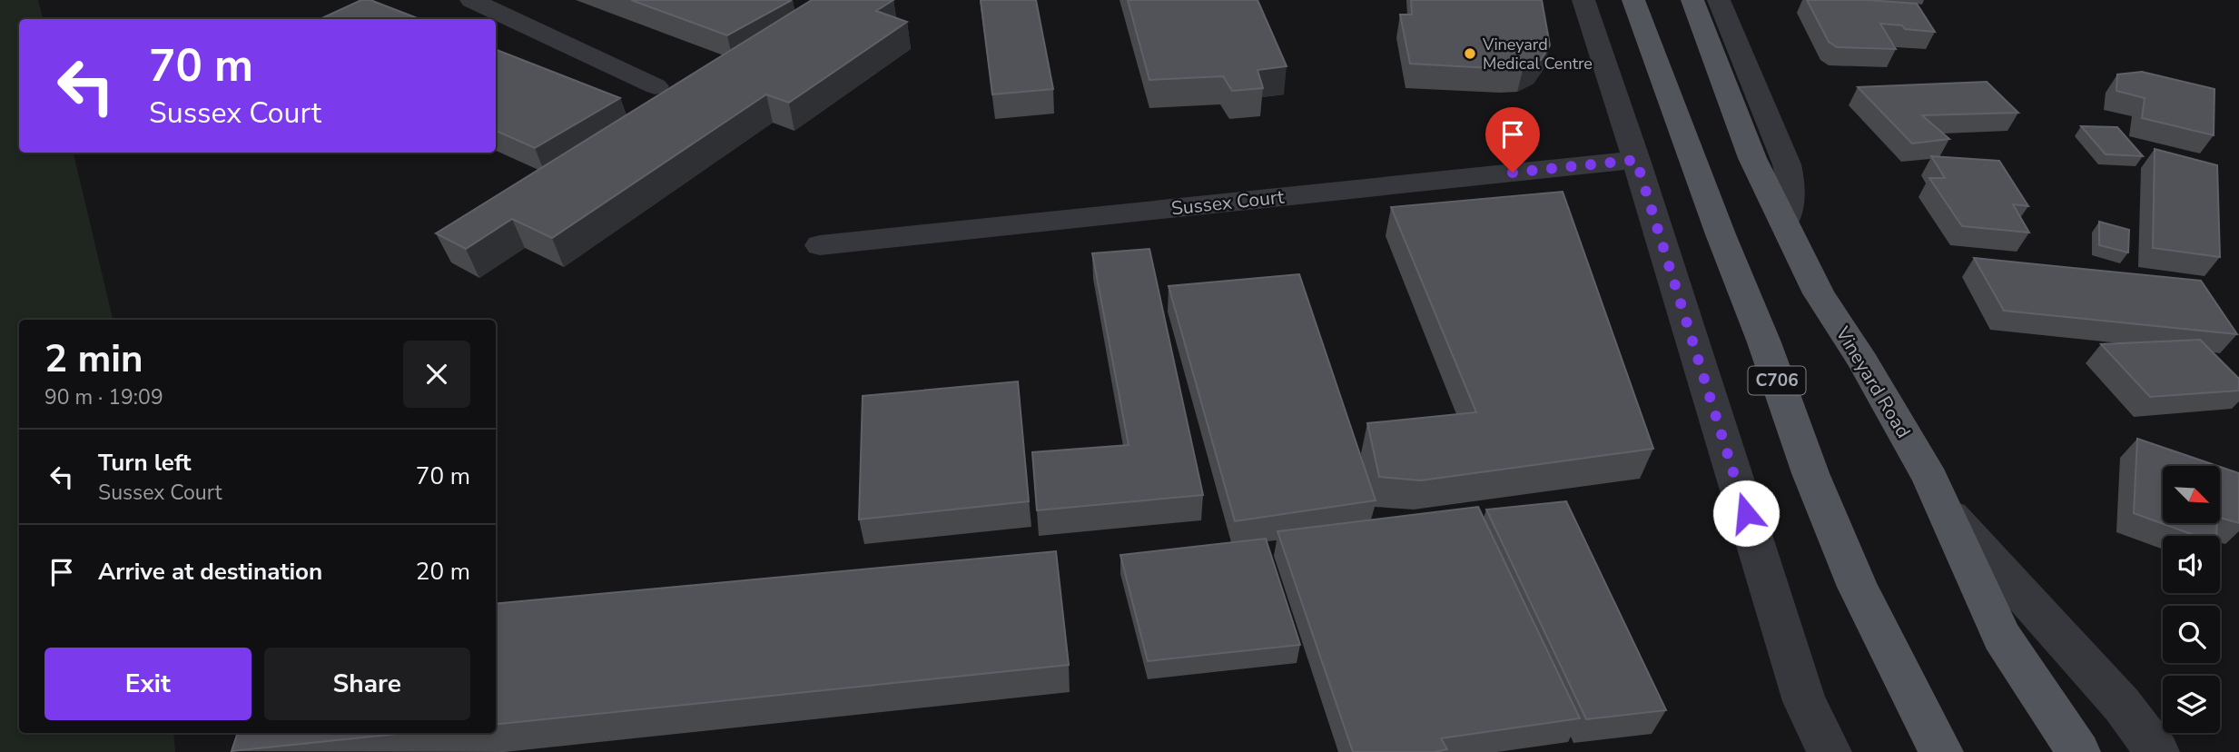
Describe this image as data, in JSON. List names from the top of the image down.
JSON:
{
  "streets": {
    "main road": ["C706", "Vineyard Road"],
    "street": ["Sussex Court"]
  },
  "places": ["Vineyard Medical Centre"],
  "north": "bottom right",
  "page": {
    "turn": ["70 m", "Sussex Court"],
    "heading": ["2 min", "90 m · 19:09"],
    "list": [
      {
        "name": "Turn left",
        "note": "Sussex Court",
        "value": "70 m"
      },
      {
        "name": "Arrive at destination",
        "value": "20 m"
      }
    ],
    "buttons": ["Exit", "Share"]
  }
}
